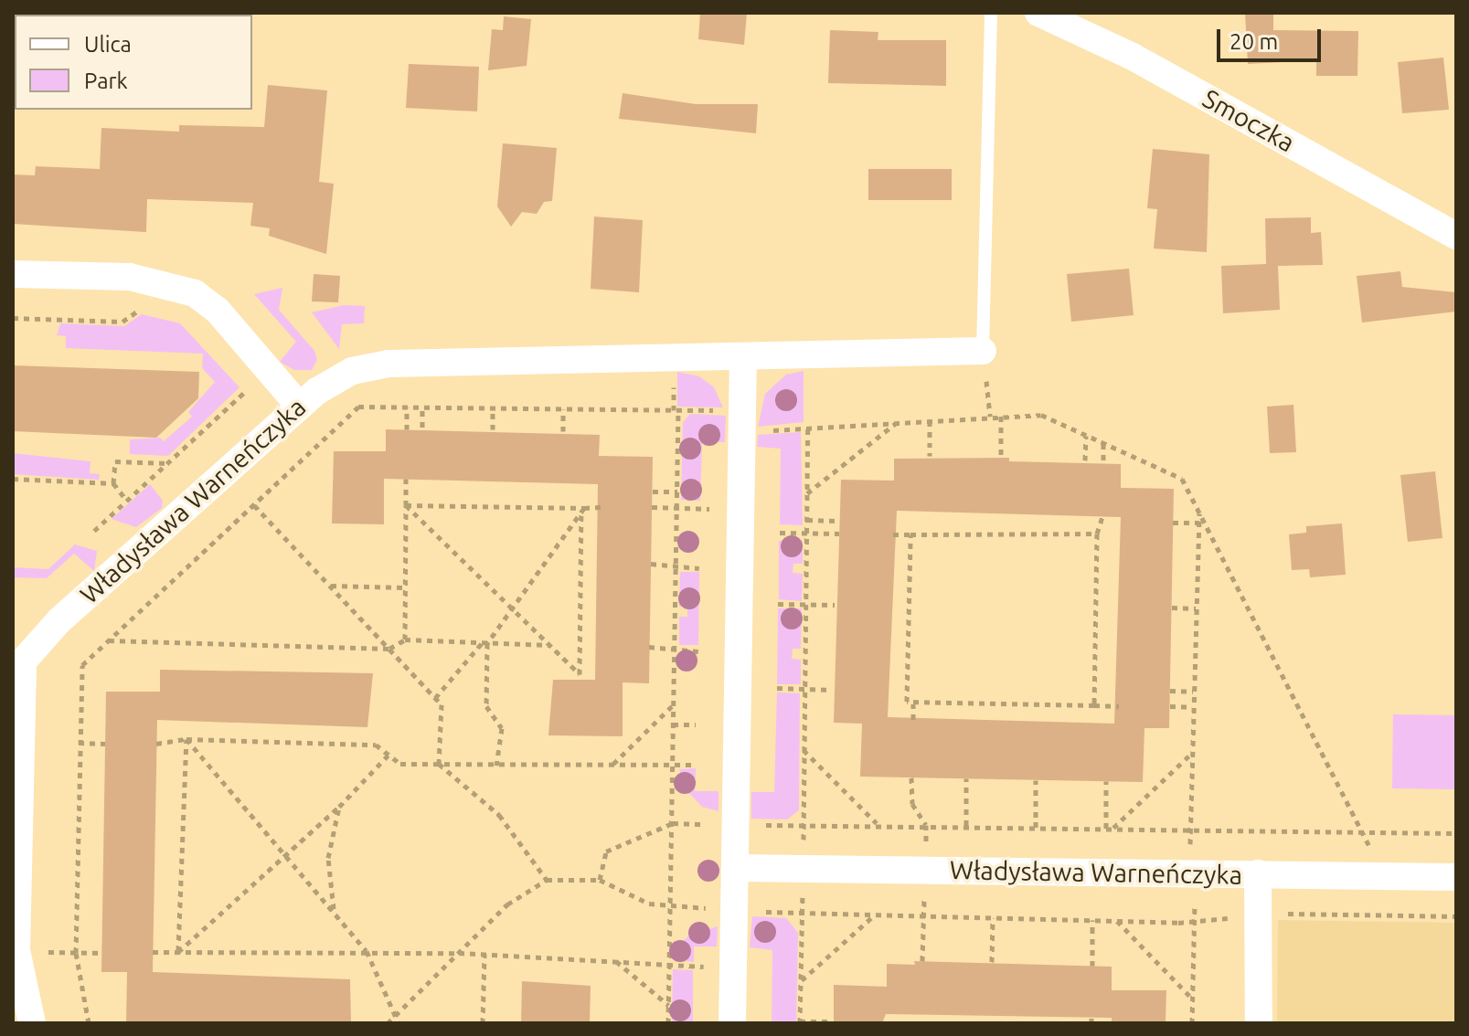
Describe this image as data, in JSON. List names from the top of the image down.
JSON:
{
  "streets": {
    "street": ["Smoczka", "Władysława Warneńczyka"]
  },
  "legend": ["Ulica", "Park"],
  "scale_bar": "20 m"
}
